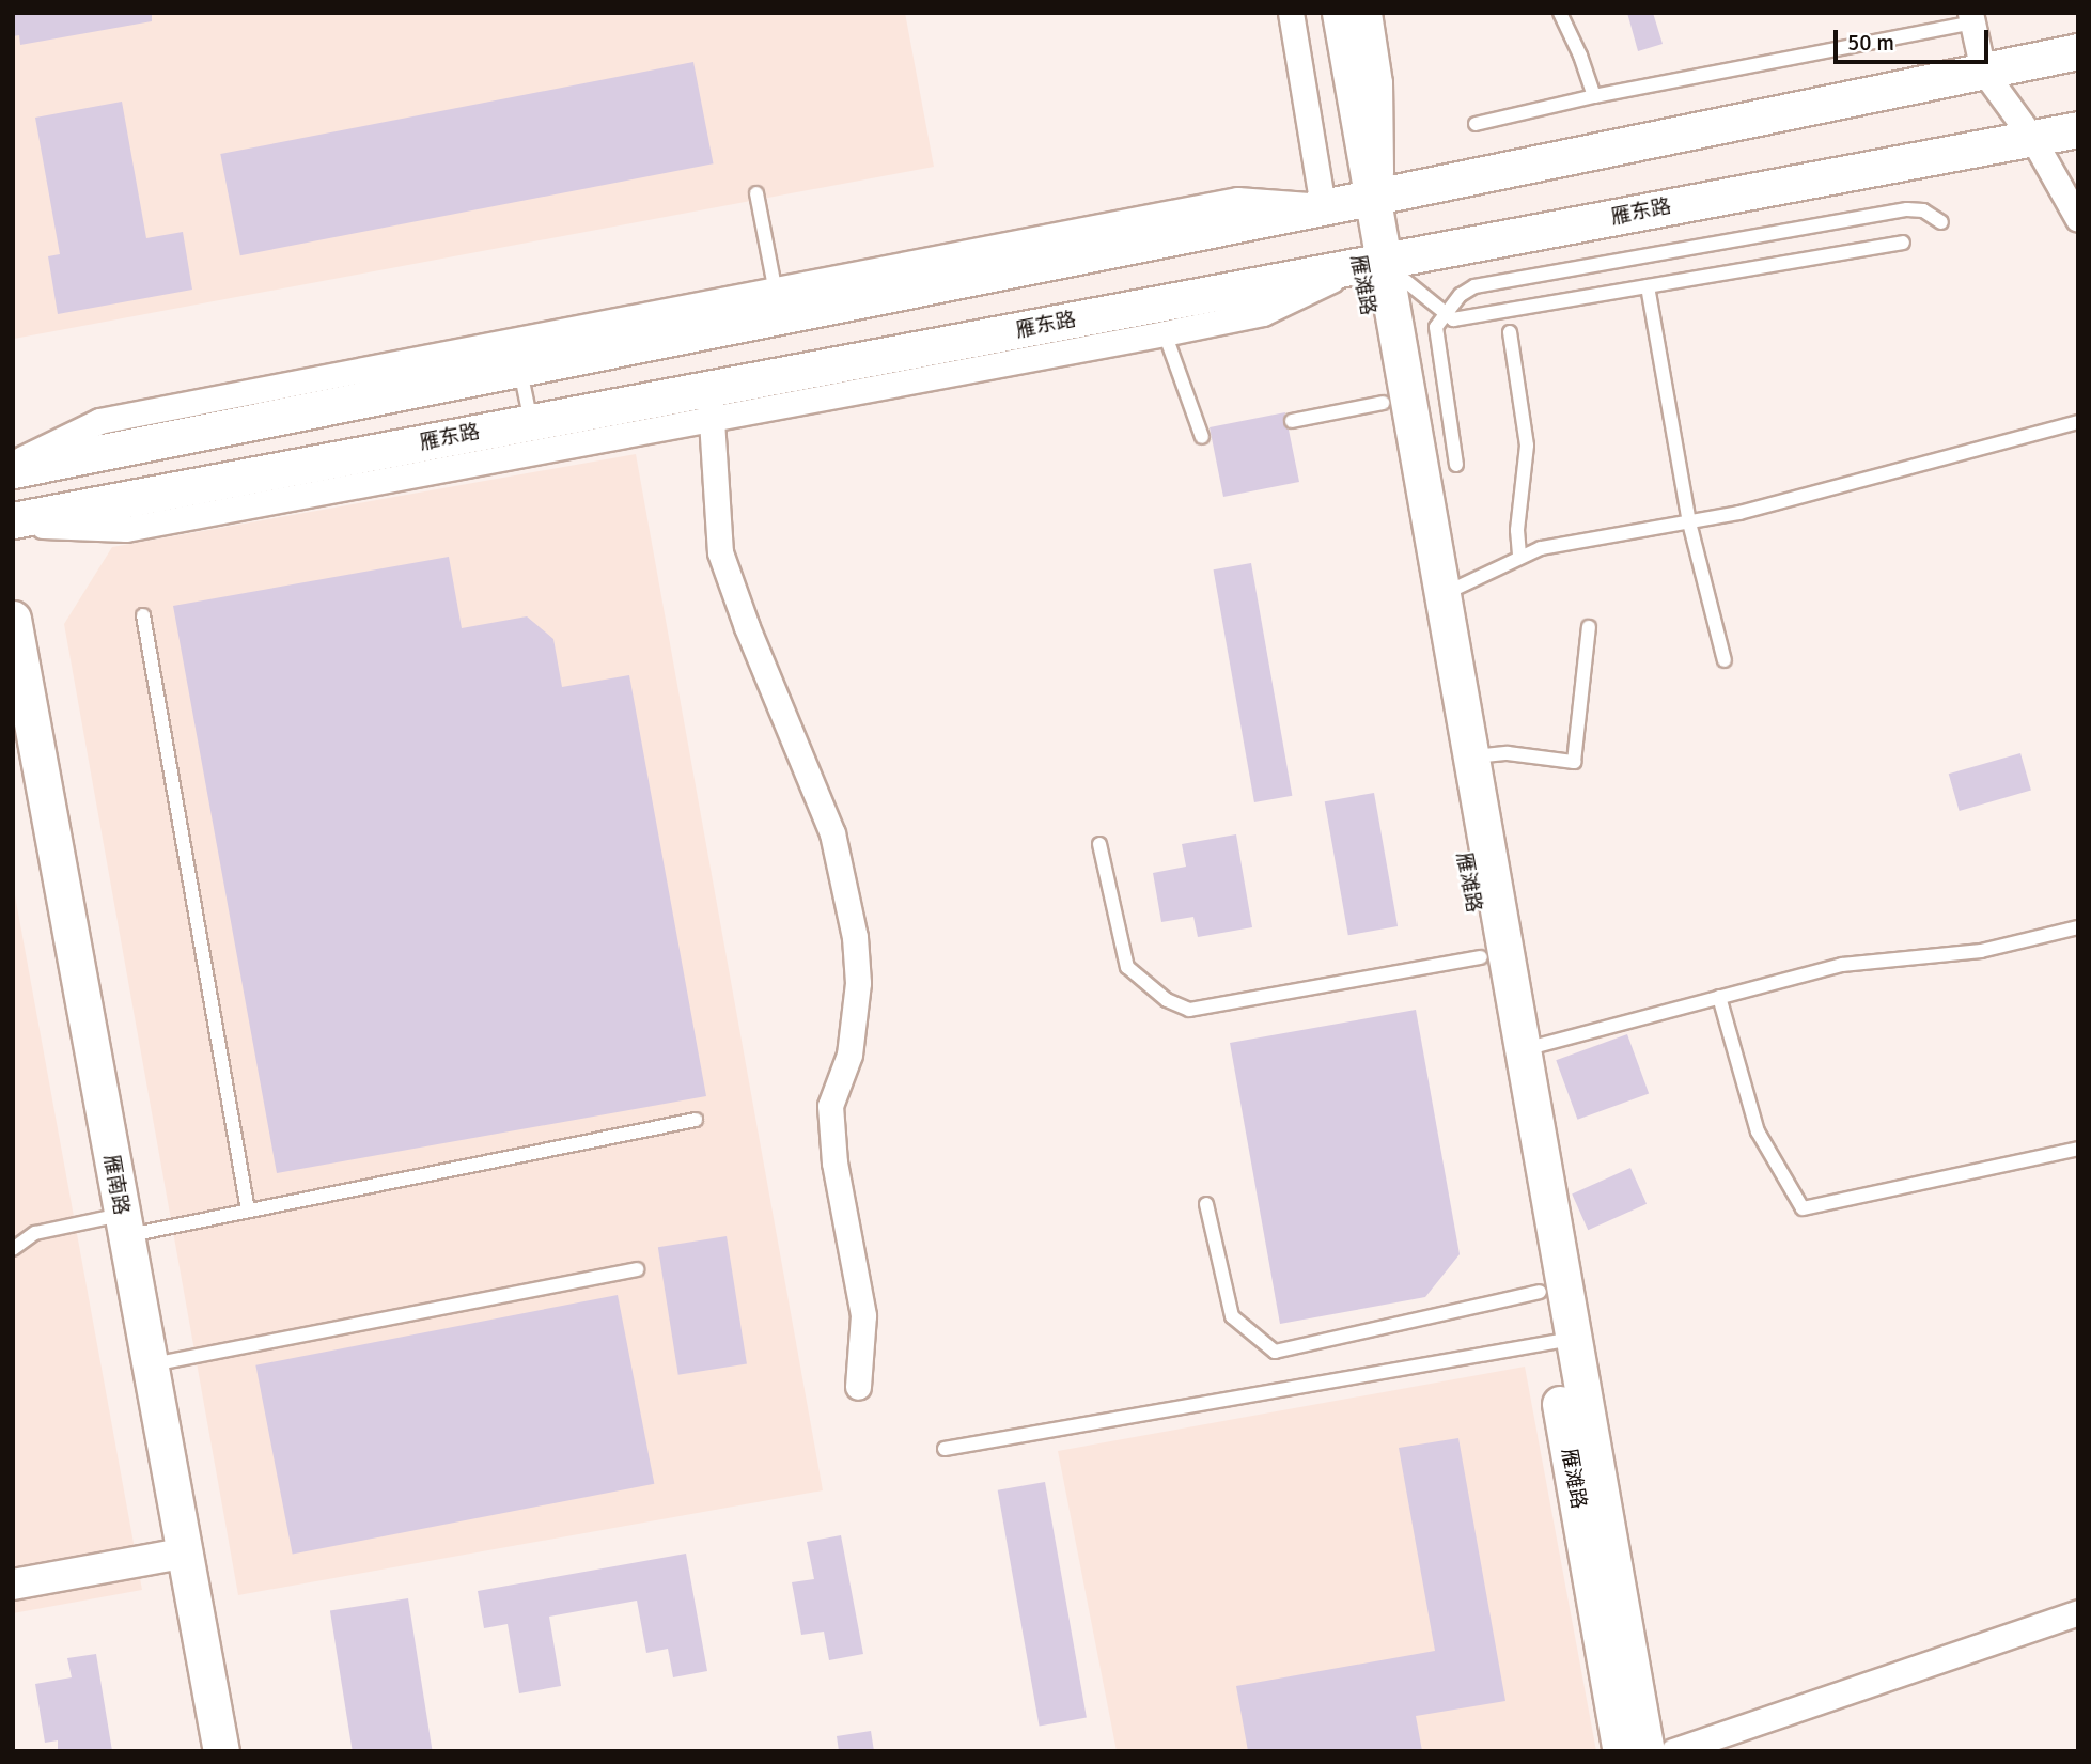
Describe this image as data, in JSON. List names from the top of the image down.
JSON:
{
  "streets": {
    "main road": ["雁东路", "雁滩路", "雁南路"]
  },
  "crossings": [
    ["雁东路", "雁滩路"]
  ],
  "scale_bar": "50 m"
}
